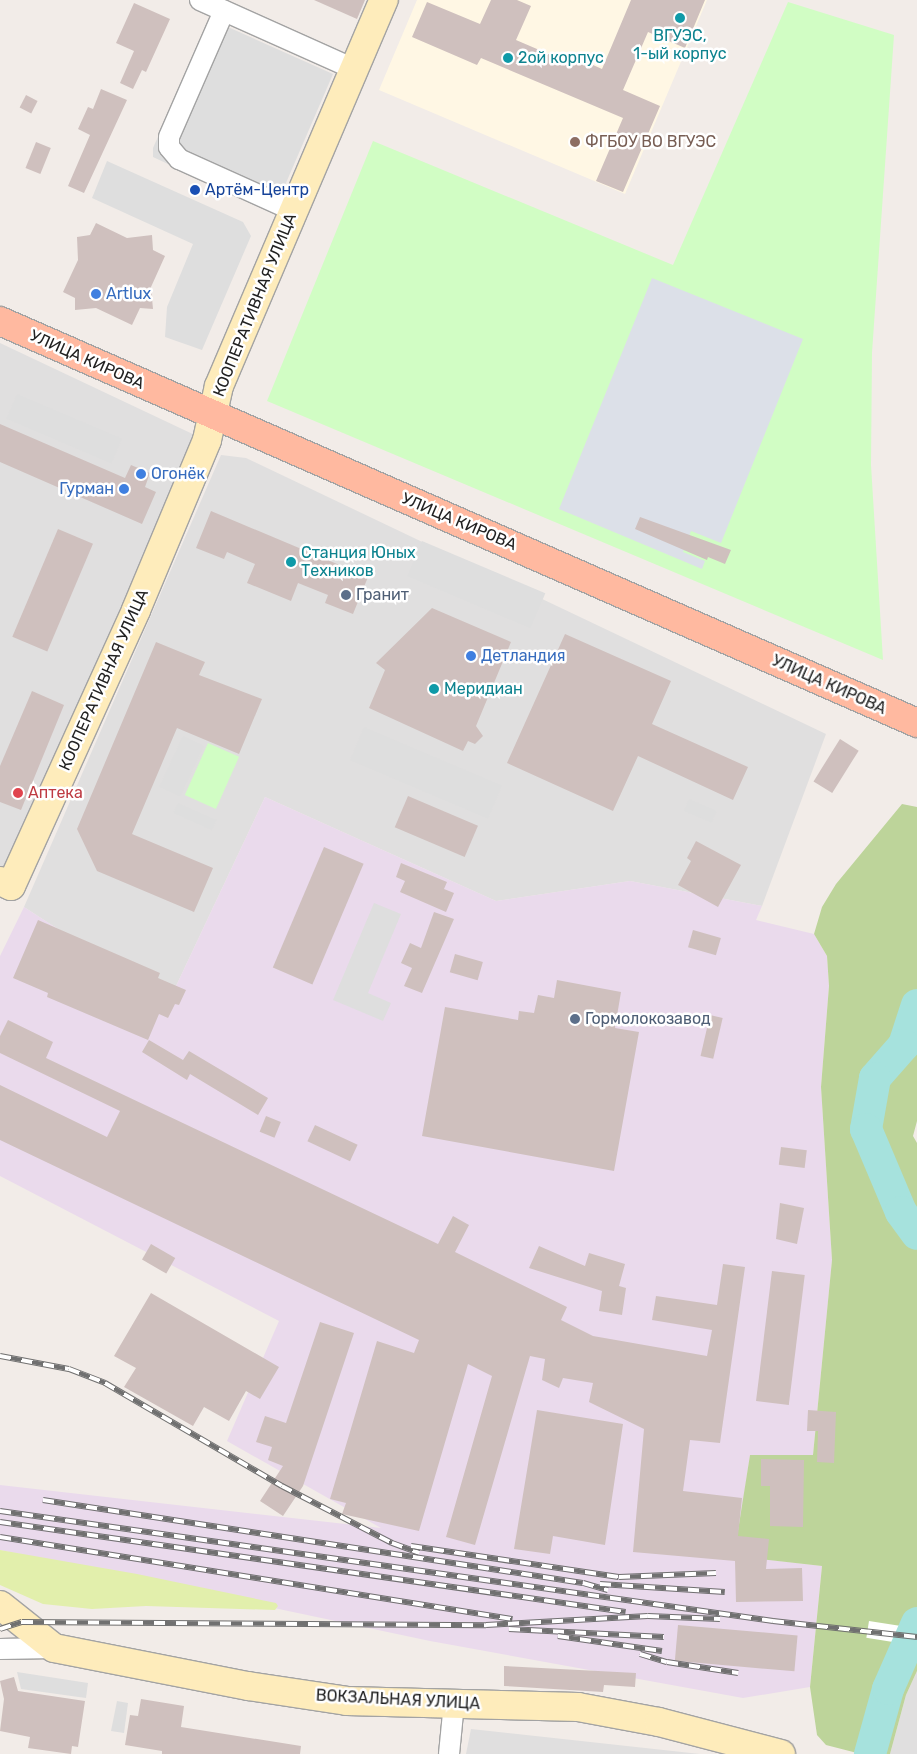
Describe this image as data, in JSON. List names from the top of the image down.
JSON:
{
  "streets": {
    "main road": ["КООПЕРАТИВНАЯ УЛИЦА", "УЛИЦА КИРОВА", "ВОКЗАЛЬНАЯ УЛИЦА"]
  },
  "crossings": [
    ["КООПЕРАТИВНАЯ УЛИЦА", "УЛИЦА КИРОВА"]
  ],
  "places": [
    "ВГУЭС, 1-ый корпус",
    "2ой корпус",
    "ФГБОУ ВО ВГУЭС",
    "Артём-Центр",
    "Artlux",
    "Огонёк",
    "Гурман",
    "Станция Юных Техников",
    "Гранит",
    "Детландия",
    "Меридиан",
    "Аптека",
    "Гормолокозавод"
  ]
}
